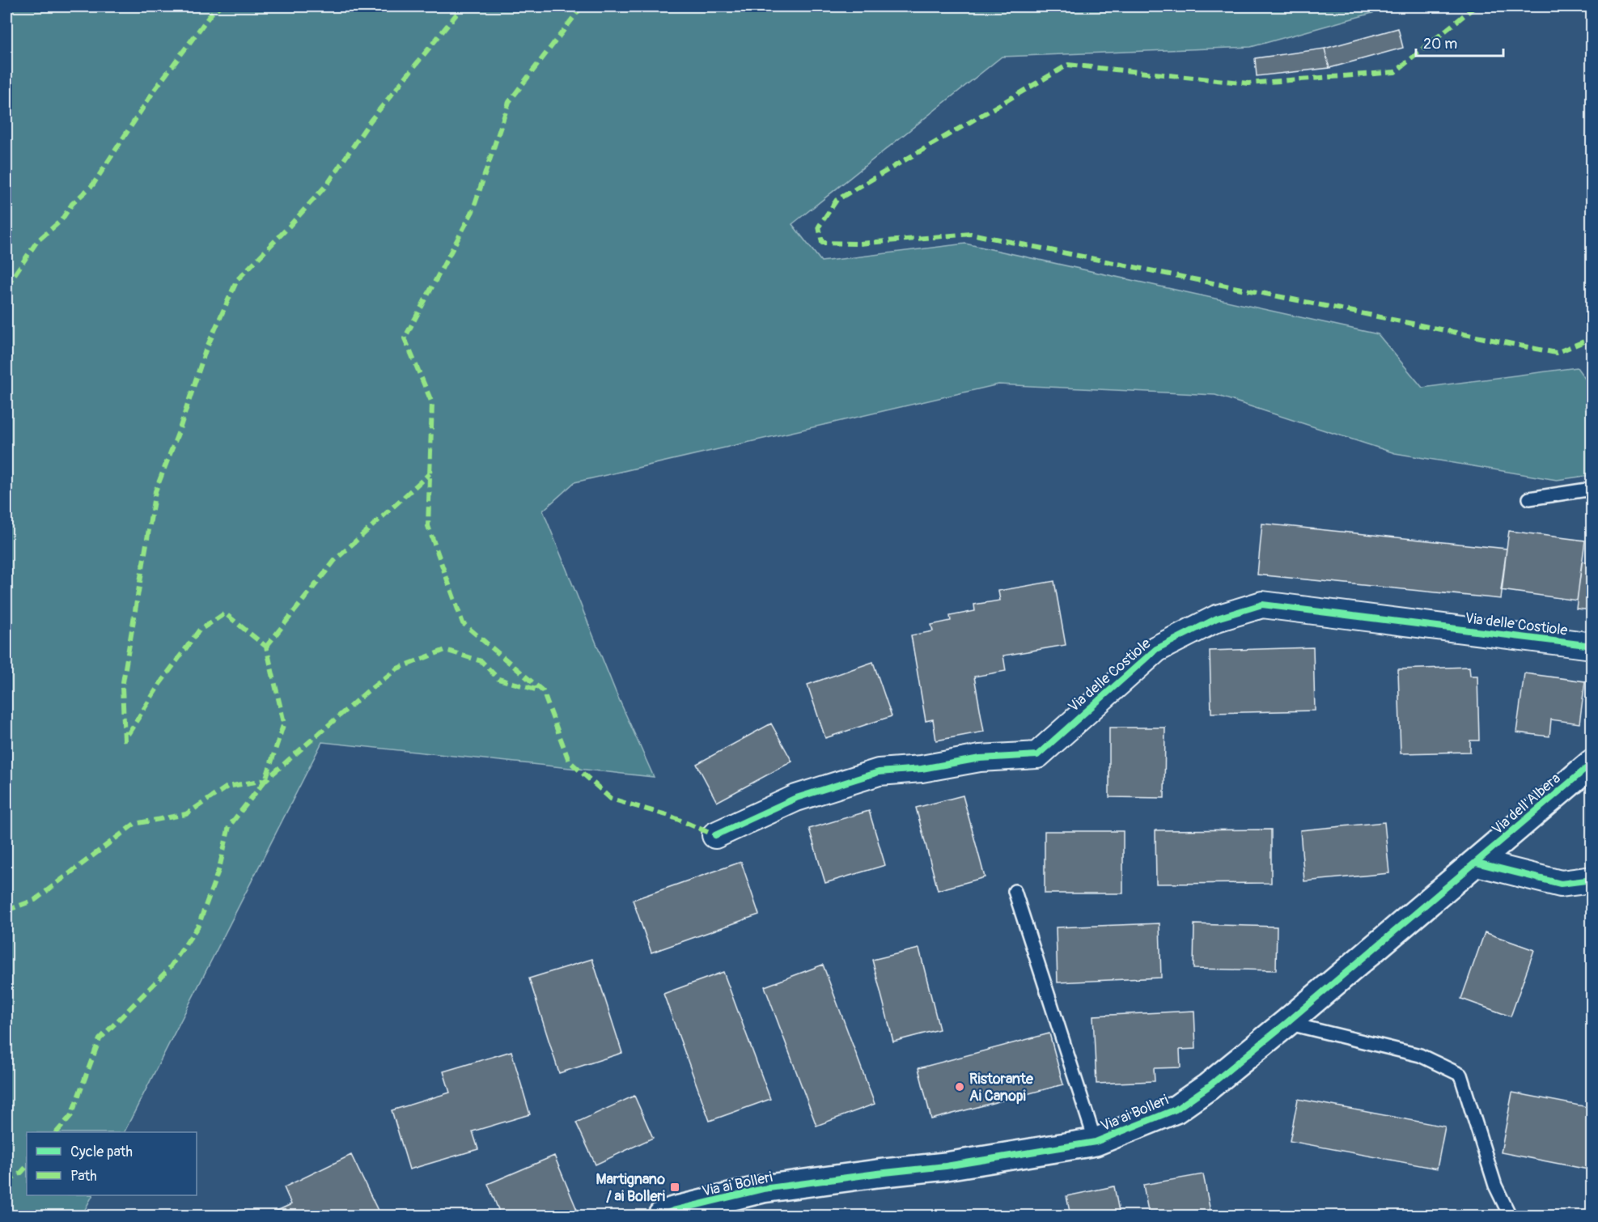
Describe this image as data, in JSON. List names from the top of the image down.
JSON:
{
  "streets": {
    "street": ["Via delle Costiole", "Via dell'Albera", "Via ai Bolleri"]
  },
  "crossings": [
    ["Via dell'Albera", "Via ai Bolleri"]
  ],
  "places": {
    "other": ["Ristorante Ai Canopi"],
    "transit": ["Martignano / ai Bolleri"]
  },
  "legend": ["Cycle path", "Path"],
  "scale_bar": "20 m"
}
